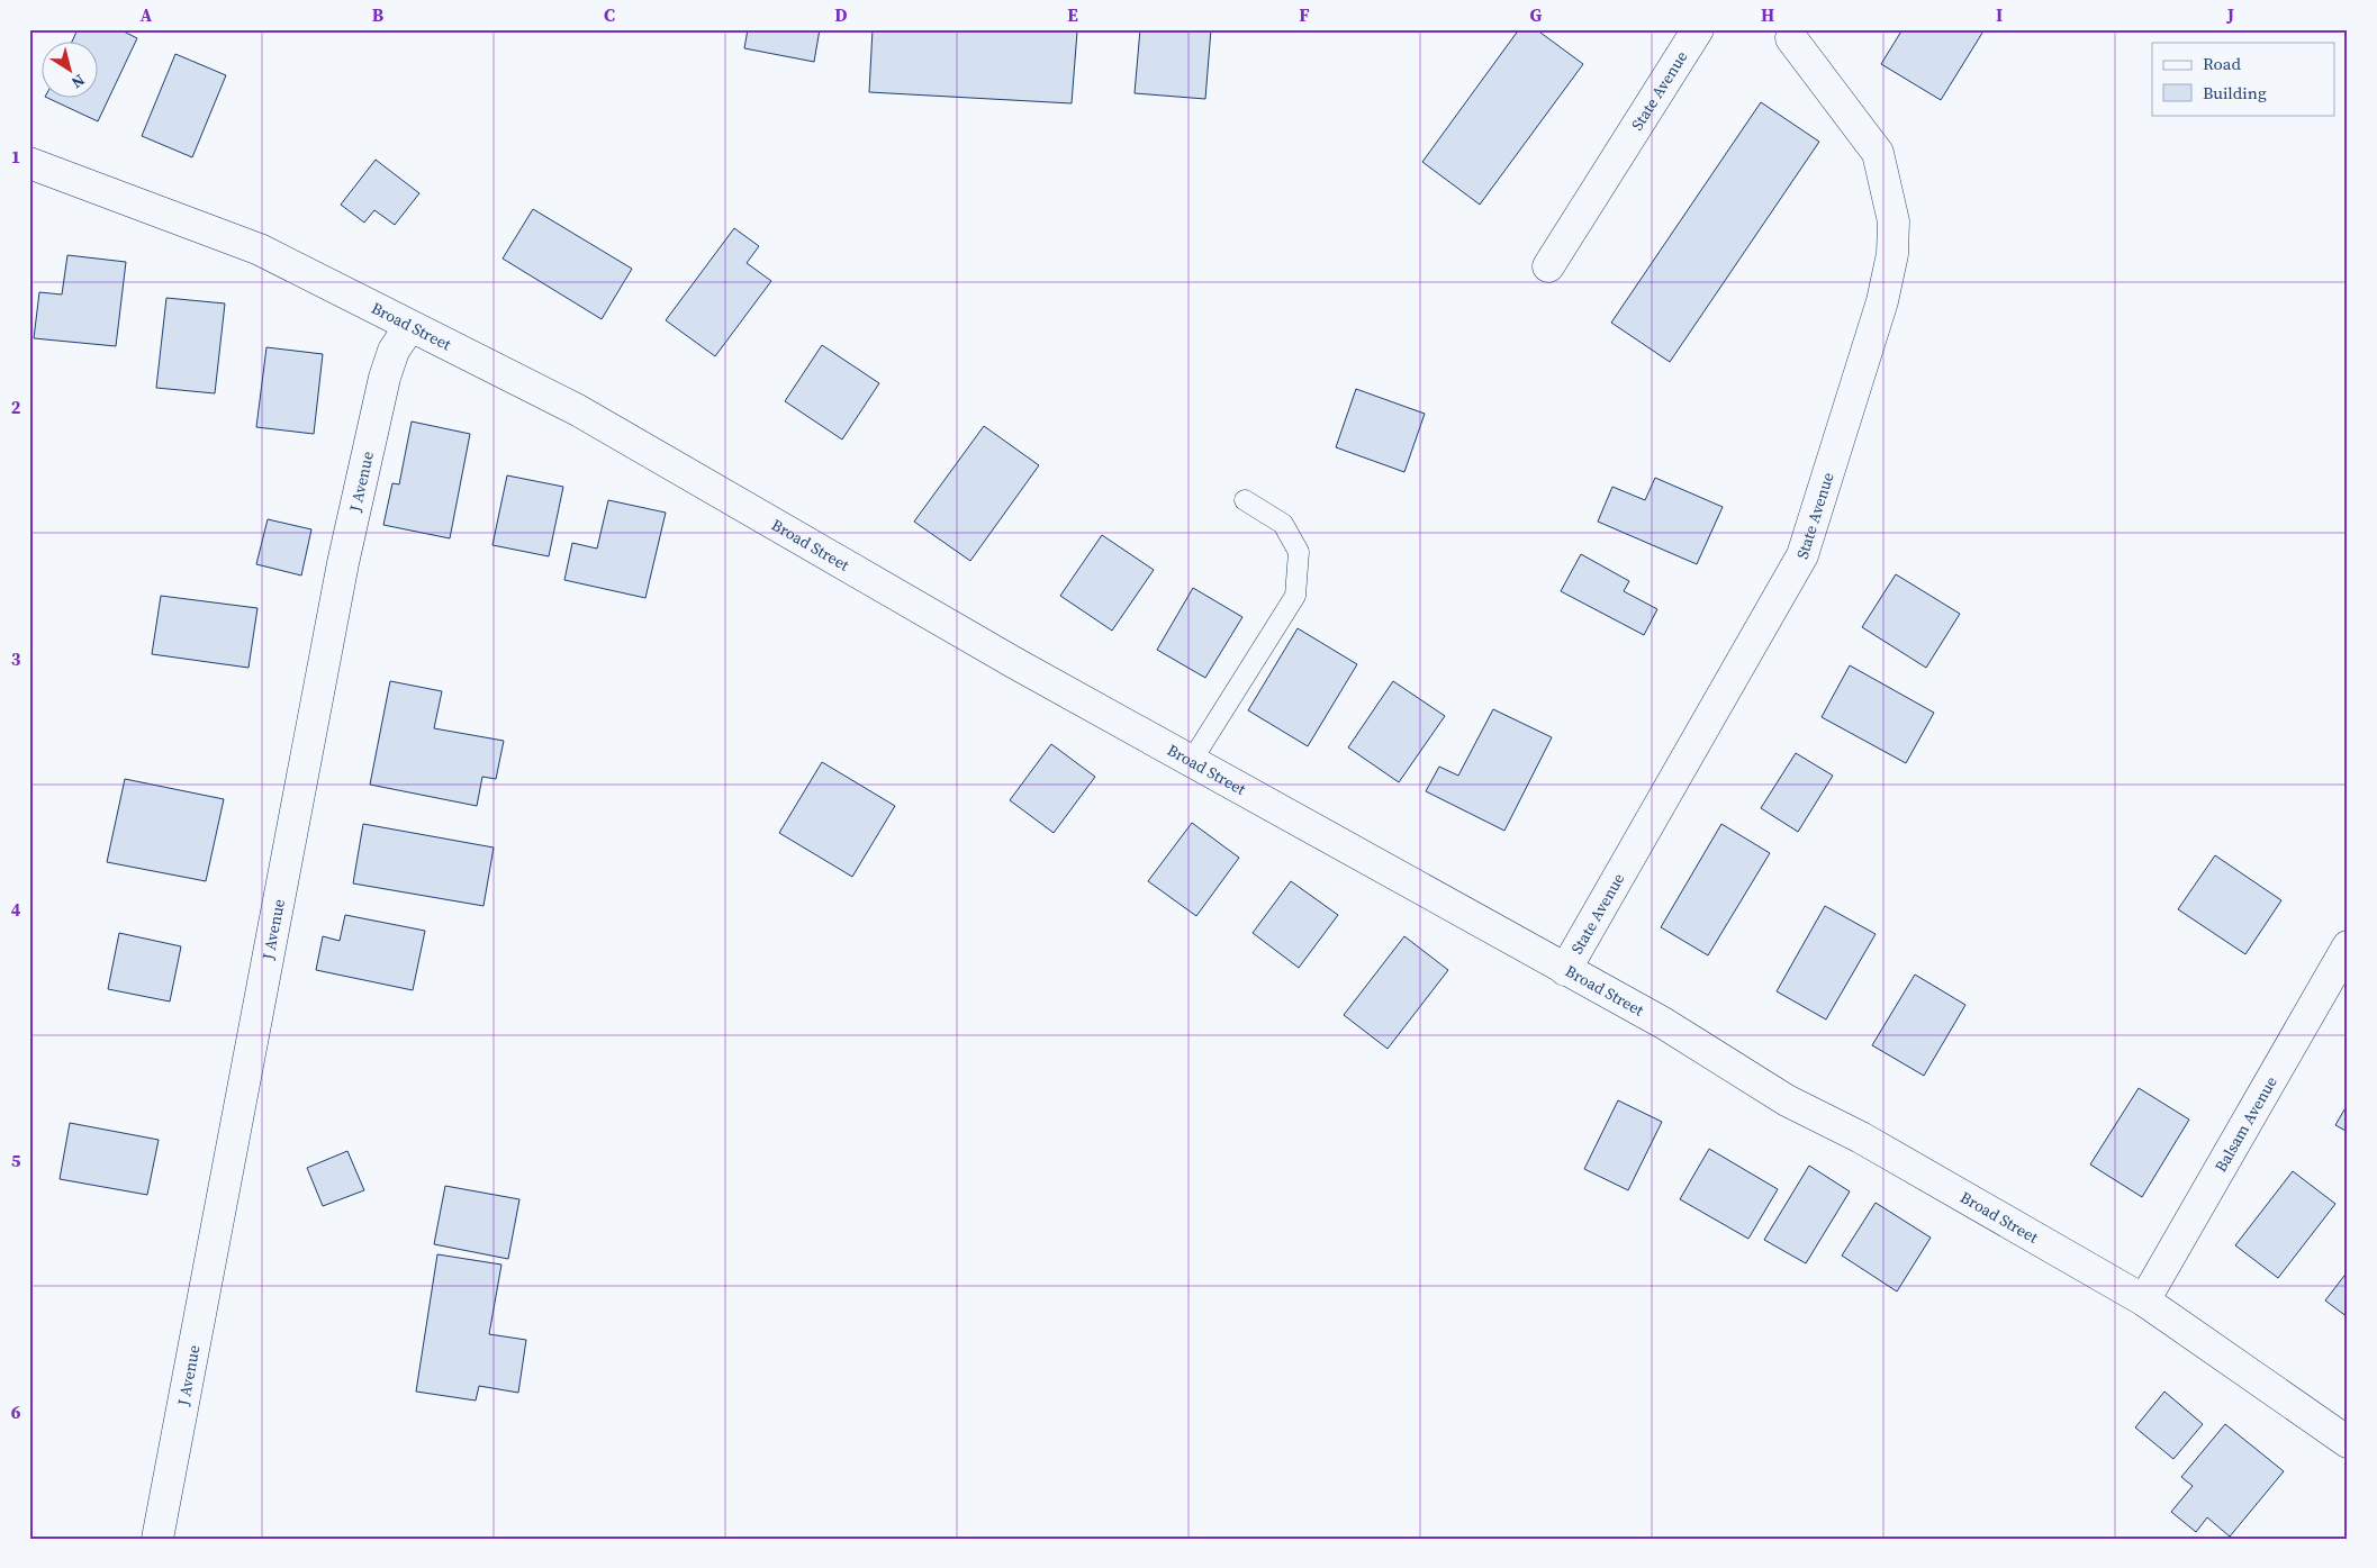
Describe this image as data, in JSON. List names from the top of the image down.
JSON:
{
  "streets": {
    "street": [
      "State Avenue",
      "Broad Street",
      "J Avenue",
      "Balsam Avenue"
    ]
  },
  "crossings": [
    ["State Avenue", "Broad Street"],
    ["Broad Street", "J Avenue"],
    ["Broad Street", "Balsam Avenue"]
  ],
  "legend": ["Road", "Building"],
  "north": "bottom right",
  "grid": {
    "columns": [
      "A",
      "B",
      "C",
      "D",
      "E",
      "F",
      "G",
      "H",
      "I",
      "J"
    ],
    "rows": [
      "1",
      "2",
      "3",
      "4",
      "5",
      "6"
    ]
  }
}
